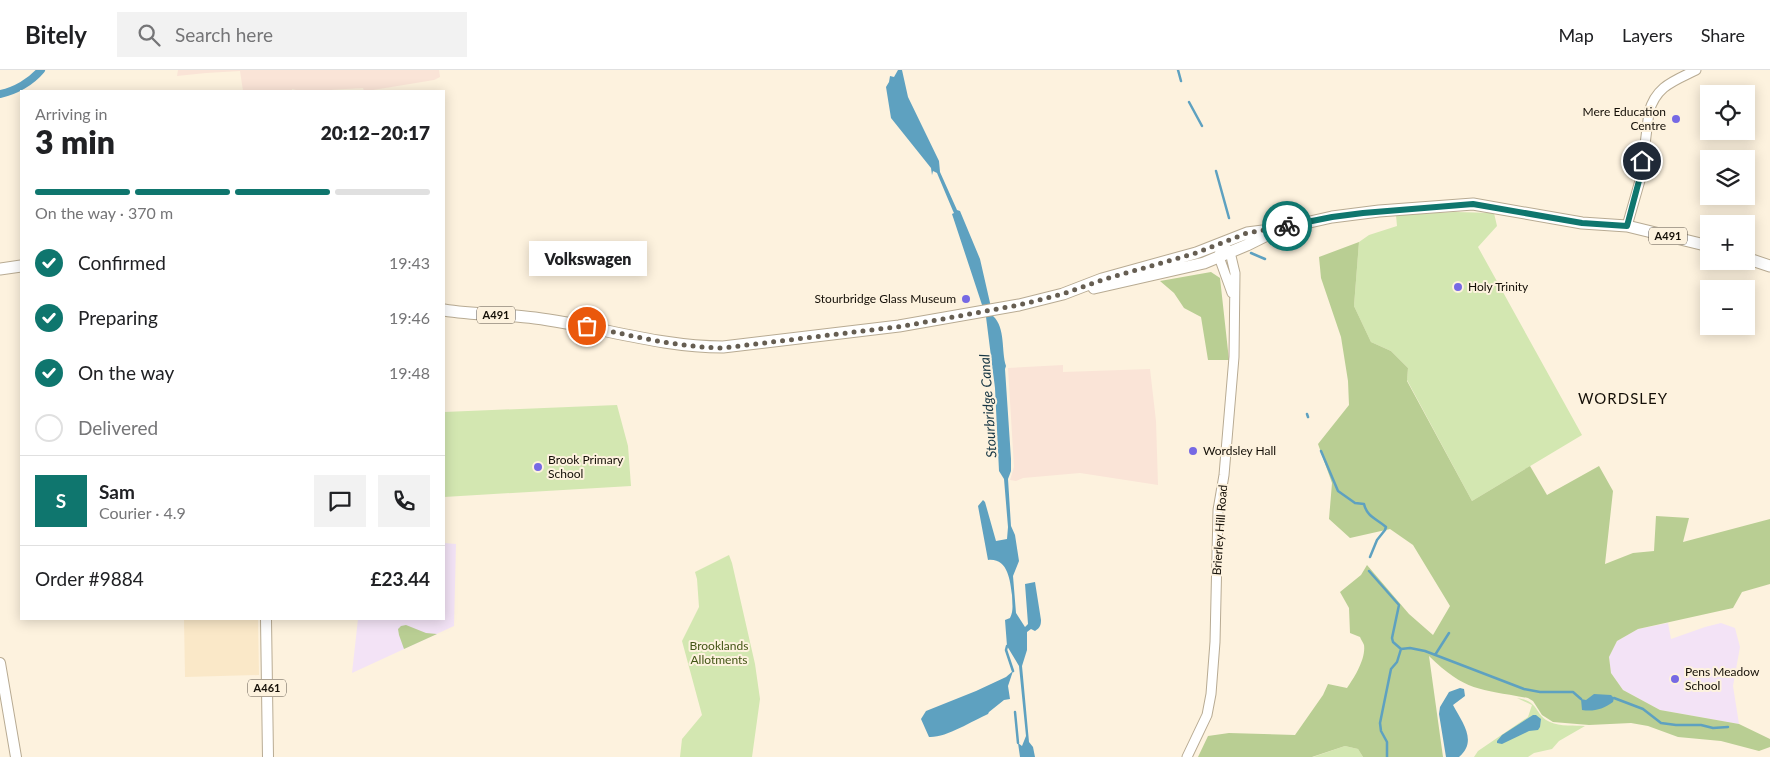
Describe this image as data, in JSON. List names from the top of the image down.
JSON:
{
  "streets": {
    "highway": ["A491"],
    "main road": ["Brierley Hill Road", "A461"]
  },
  "crossings": [
    ["A491", "Brierley Hill Road"]
  ],
  "districts": ["WORDSLEY"],
  "water": ["Stourbridge Canal"],
  "parks": ["Brooklands Allotments"],
  "places": [
    "Mere Education Centre",
    "Holy Trinity",
    "Stourbridge Glass Museum",
    "Volkswagen",
    "Wordsley Hall",
    "Brook Primary School",
    "Pens Meadow School"
  ],
  "page": {
    "header": "Bitely",
    "search": "Search here",
    "nav": ["Map", "Layers", "Share"],
    "map_buttons": ["+", "−"],
    "heading": ["3 min", "Arriving in", "20:12–20:17"],
    "panel": [
      "Sam",
      "Courier · 4.9",
      "Order #9884",
      "£23.44"
    ],
    "bar": "On the way · 370 m",
    "list": [
      ["Confirmed", "19:43"],
      ["Preparing", "19:46"],
      ["On the way", "19:48"],
      "Delivered"
    ],
    "bubble": "Volkswagen",
    "round": "S"
  }
}
